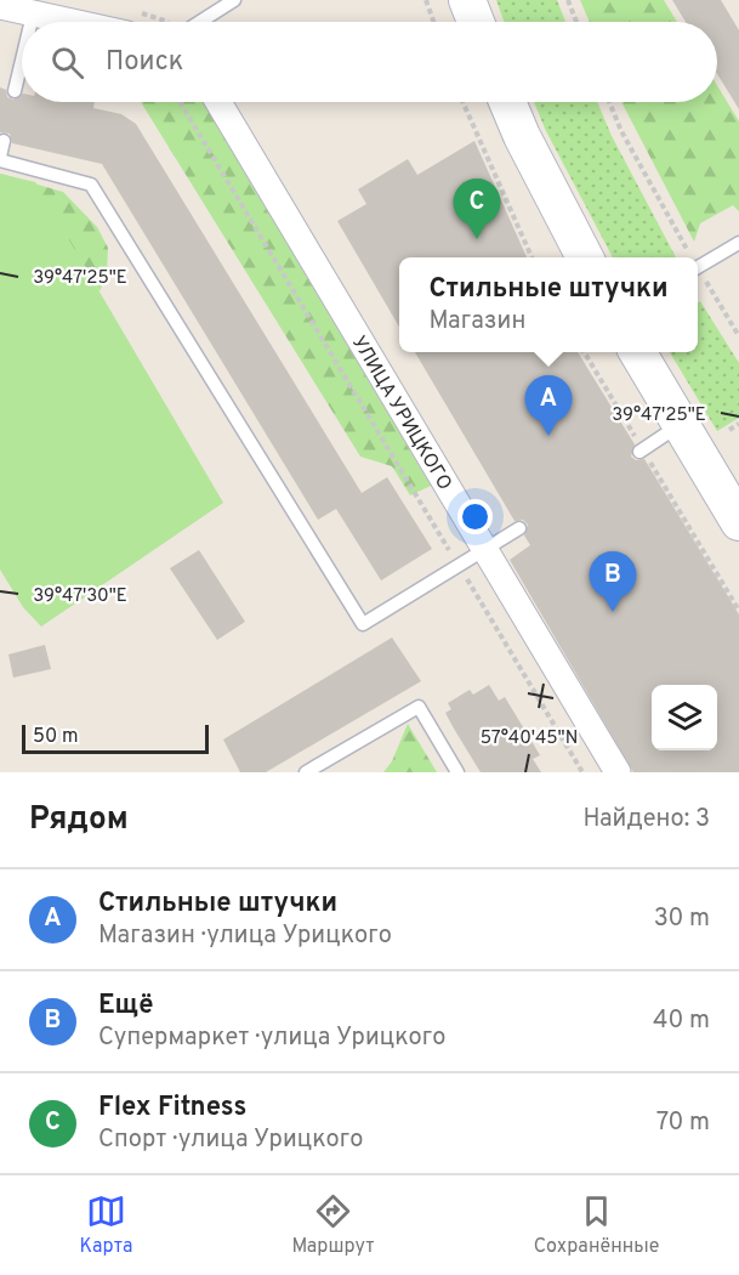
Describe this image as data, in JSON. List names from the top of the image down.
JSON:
{
  "streets": {
    "street": ["УЛИЦА УРИЦКОГО"]
  },
  "scale_bar": "50 m",
  "page": {
    "search": "Поиск",
    "pins": ["C", "A", "B"],
    "popup": ["Стильные штучки", "Магазин"],
    "scale": "50 m",
    "heading": ["Рядом", "Найдено: 3"],
    "list": [
      {
        "mark": "A",
        "name": "Стильные штучки",
        "note": "Магазин · улица Урицкого",
        "value": "30 m"
      },
      {
        "mark": "B",
        "name": "Ещё",
        "note": "Супермаркет · улица Урицкого",
        "value": "40 m"
      },
      {
        "mark": "C",
        "name": "Flex Fitness",
        "note": "Спорт · улица Урицкого",
        "value": "70 m"
      }
    ],
    "nav": ["Карта", "Маршрут", "Сохранённые"]
  },
  "coordinates": ["39°47'25\"E", "39°47'30\"E", "57°40'45\"N"]
}
